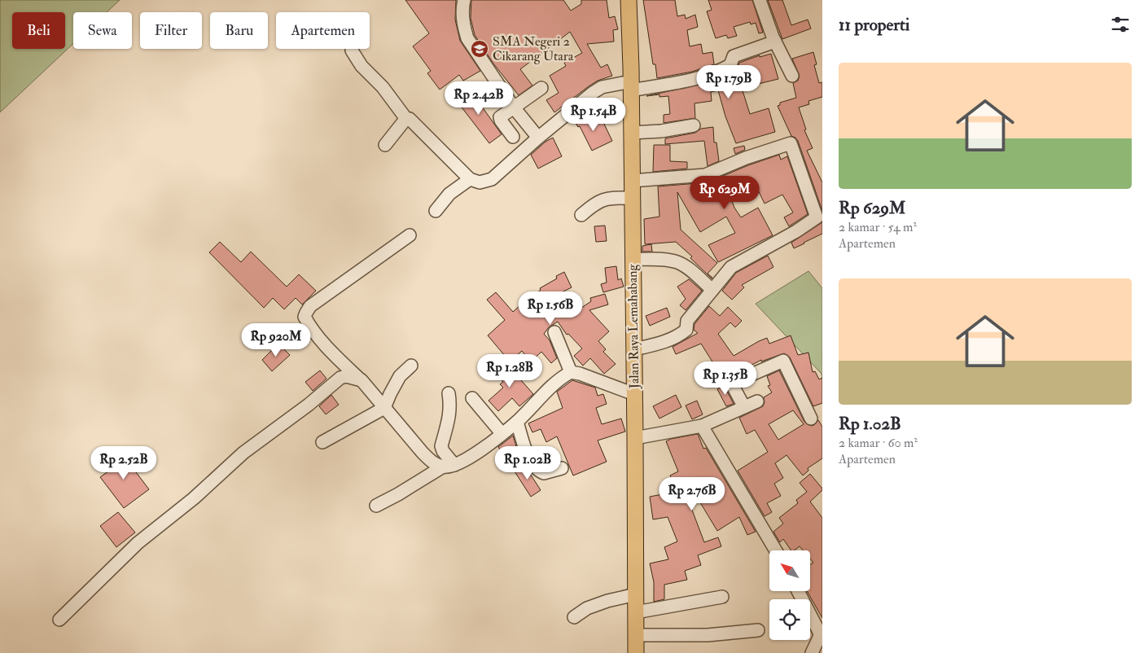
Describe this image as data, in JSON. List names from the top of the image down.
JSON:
{
  "streets": {
    "main road": ["Jalan Raya Lemahabang"]
  },
  "places": {
    "school or university": ["SMA Negeri 2 Cikarang Utara"]
  },
  "north": "top left",
  "page": {
    "heading": "11 properti",
    "chip": [
      "Beli",
      "Sewa",
      "Filter",
      "Baru",
      "Apartemen"
    ],
    "list": [
      {
        "name": "Rp 629M",
        "note": "2 kamar · 54 m² · Apartemen"
      },
      {
        "name": "Rp 1.02B",
        "note": "2 kamar · 60 m² · Apartemen"
      }
    ],
    "price": [
      "Rp 1.79B",
      "Rp 2.42B",
      "Rp 1.54B",
      "Rp 629M",
      "Rp 1.56B",
      "Rp 920M",
      "Rp 1.28B",
      "Rp 1.35B",
      "Rp 2.52B",
      "Rp 1.02B",
      "Rp 2.76B"
    ]
  }
}
